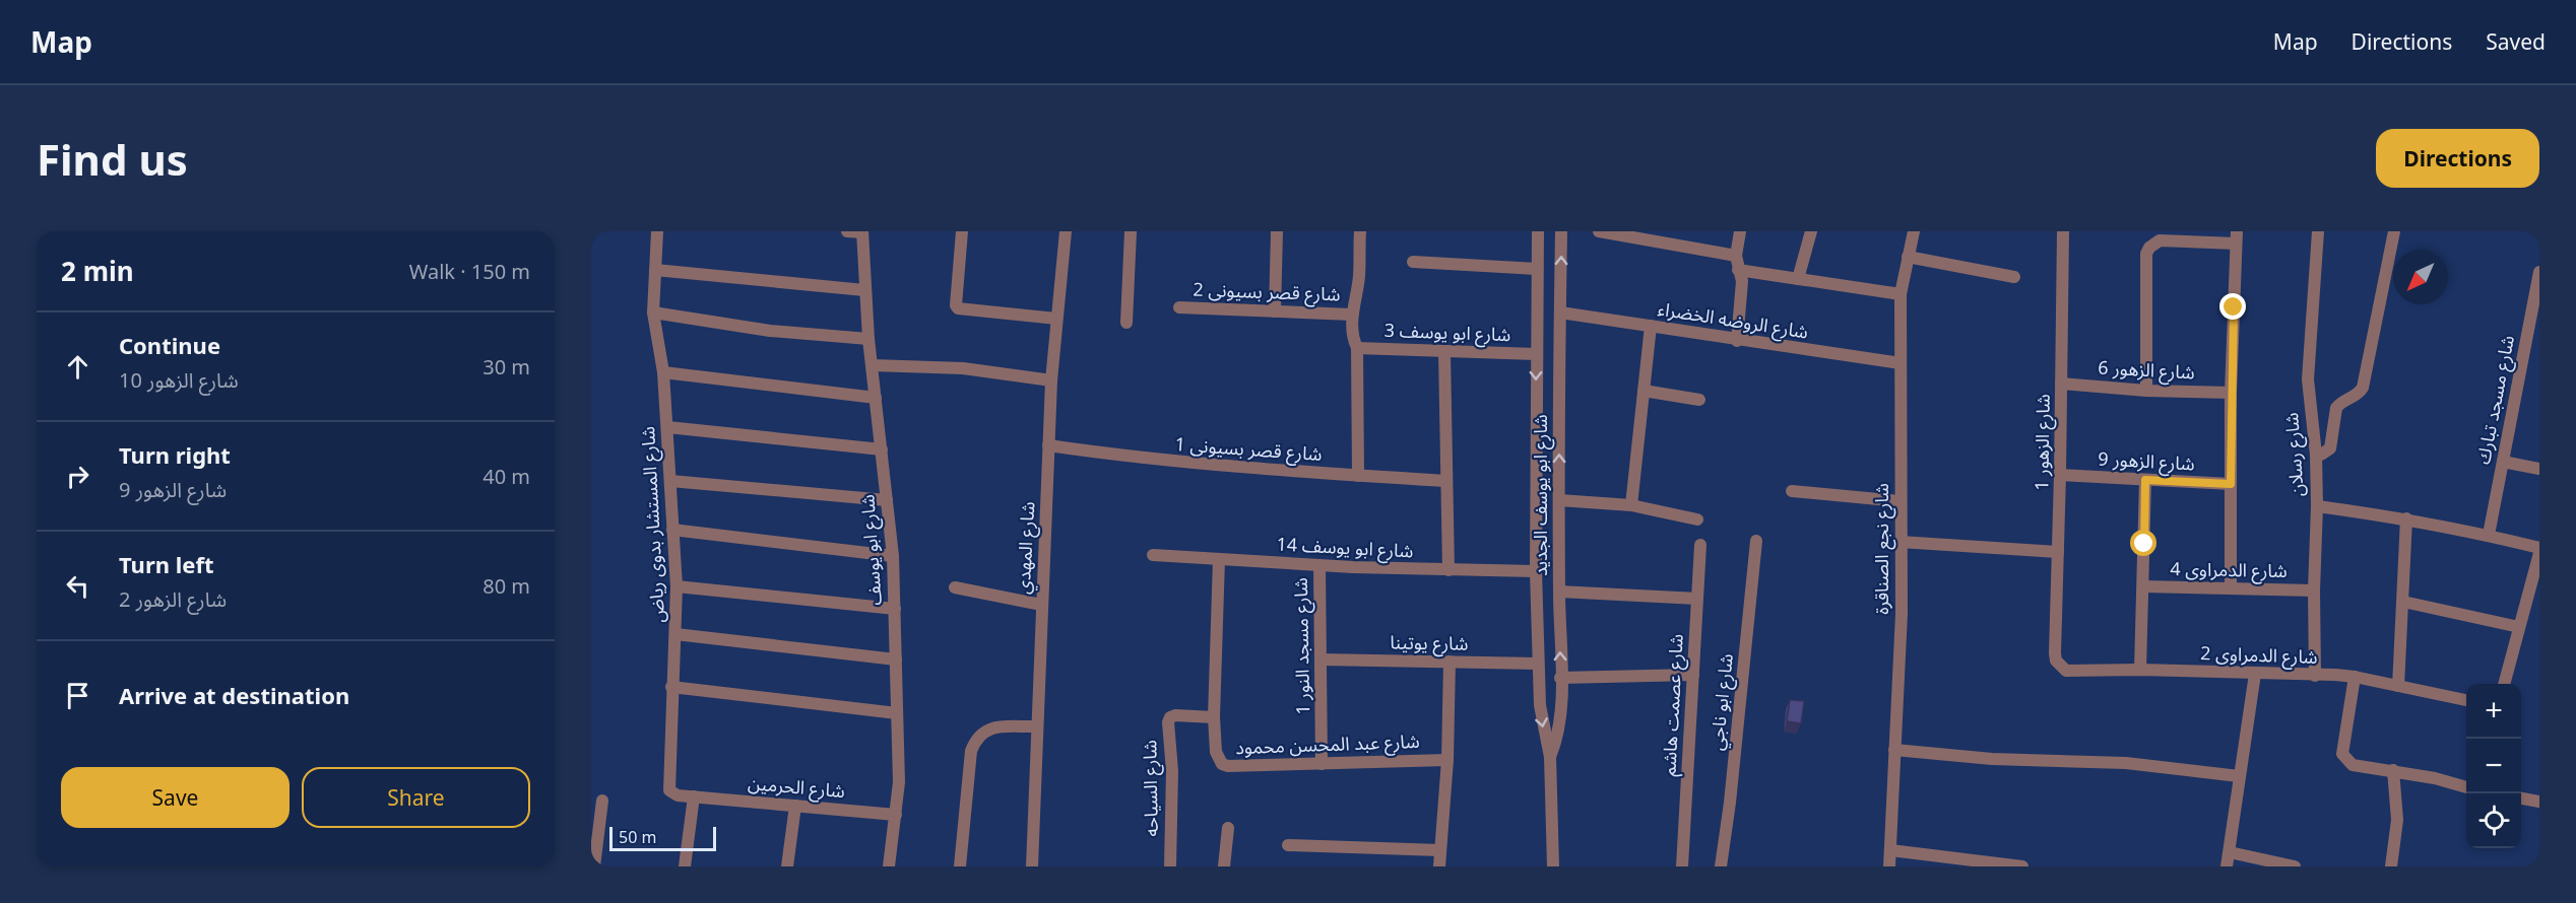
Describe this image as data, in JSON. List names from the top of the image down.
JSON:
{
  "streets": {
    "street": [
      "شارع قصر بسيونى 2",
      "شارع الروضه الخضراء",
      "شارع ابو يوسف 3",
      "شارع الزهور 6",
      "شارع مسجد تبارك",
      "شارع الزهور 1",
      "شارع قصر بسيونى 1",
      "شارع رسلان",
      "شارع الزهور 9",
      "شارع ابو يوسف الجديد",
      "شارع المستشار بدوى رياض",
      "شارع المهدي",
      "شارع ابو يوسف 14",
      "شارع نجع الصناقرة",
      "شارع ابو يوسف",
      "شارع الدمراوى 4",
      "شارع يوتينا",
      "شارع مسجد النور 1",
      "شارع الدمراوى 2",
      "شارع ابو ناجي",
      "شارع عصمت هاشم",
      "شارع عبد المحسن محمود",
      "شارع الحرمين",
      "شارع السياحه"
    ]
  },
  "crossings": [
    ["شارع الروضه الخضراء", "شارع ابو يوسف الجديد"],
    ["شارع الروضه الخضراء", "شارع نجع الصناقرة"],
    ["شارع ابو يوسف 3", "شارع ابو يوسف الجديد"],
    ["شارع الزهور 6", "شارع الزهور 1"],
    ["شارع الزهور 1", "شارع الزهور 9"],
    ["شارع الزهور 1", "شارع الدمراوى 2"],
    ["شارع قصر بسيونى 1", "شارع المهدي"],
    ["شارع رسلان", "شارع الدمراوى 4"],
    ["شارع رسلان", "شارع الدمراوى 2"],
    ["شارع ابو يوسف الجديد", "شارع ابو يوسف 14"],
    ["شارع ابو يوسف الجديد", "شارع يوتينا"],
    ["شارع المستشار بدوى رياض", "شارع الحرمين"],
    ["شارع ابو يوسف 14", "شارع مسجد النور 1"],
    ["شارع ابو يوسف", "شارع الحرمين"],
    ["شارع يوتينا", "شارع مسجد النور 1"],
    ["شارع مسجد النور 1", "شارع عبد المحسن محمود"],
    ["شارع عبد المحسن محمود", "شارع السياحه"]
  ],
  "scale_bar": "50 m",
  "north": "bottom left",
  "page": {
    "header": "Map",
    "nav": ["Map", "Directions", "Saved"],
    "buttons": [
      "Directions",
      ["Save", "Share"]
    ],
    "title": "Find us",
    "heading": ["2 min", "Walk · 150 m"],
    "list": [
      ["Continue", "شارع الزهور 10", "30 m"],
      ["Turn right", "شارع الزهور 9", "40 m"],
      ["Turn left", "شارع الزهور 2", "80 m"],
      "Arrive at destination"
    ],
    "map_buttons": ["+", "−"],
    "scale": "50 m"
  }
}
